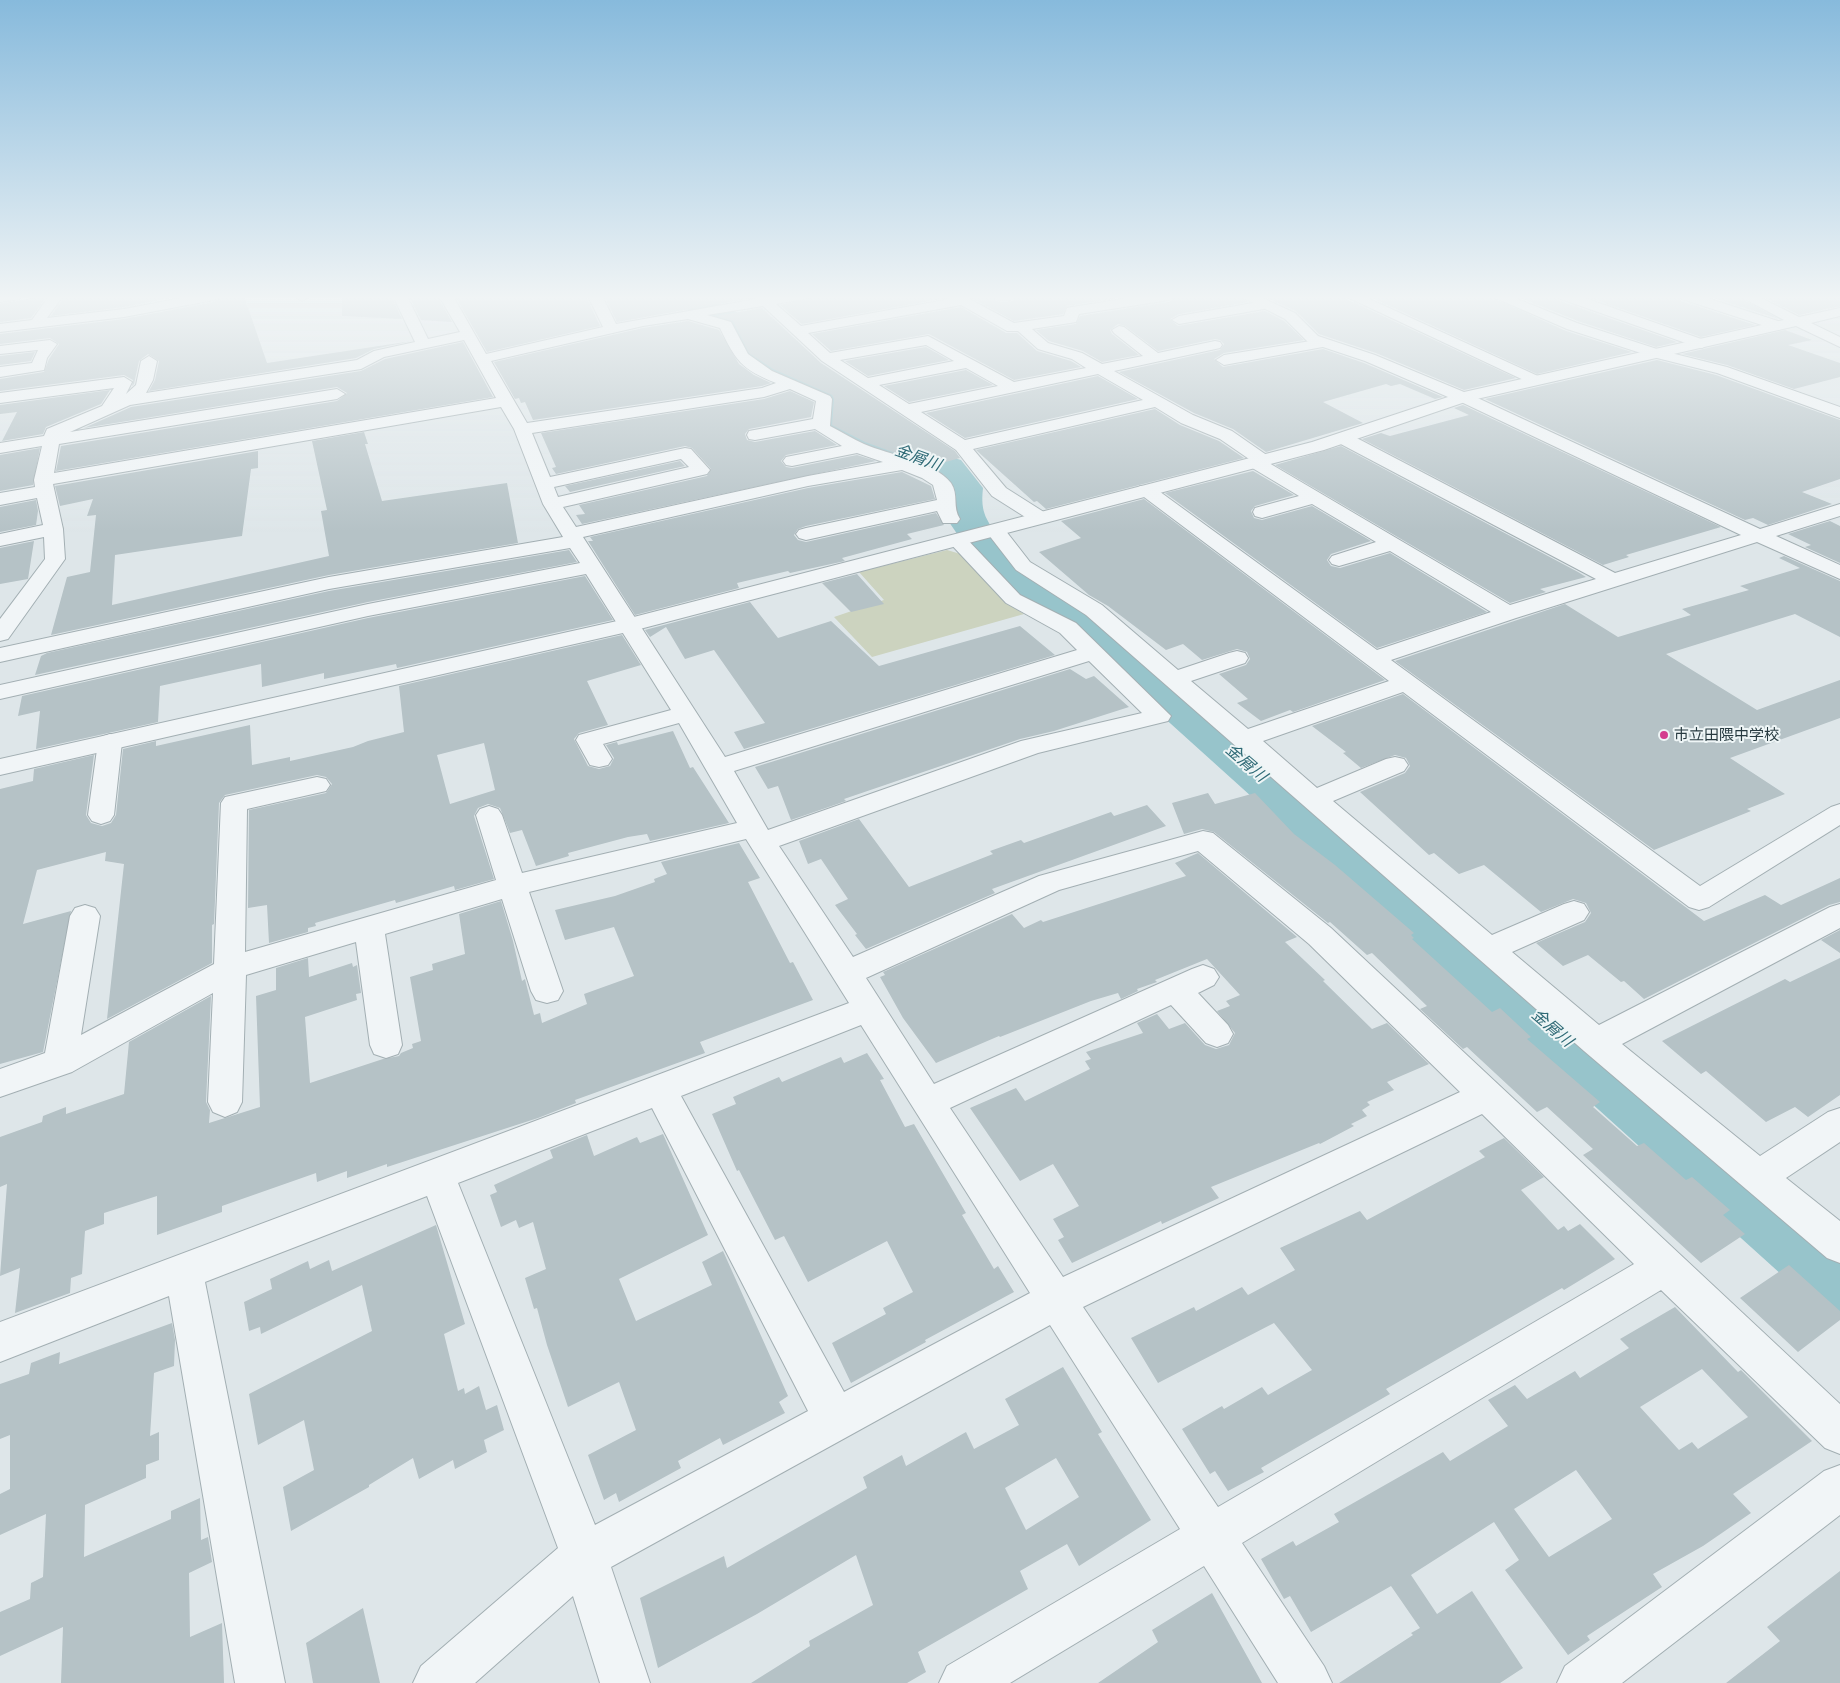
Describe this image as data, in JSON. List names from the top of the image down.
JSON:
{
  "water": ["金屑川"],
  "places": ["市立田隈中学校"]
}
